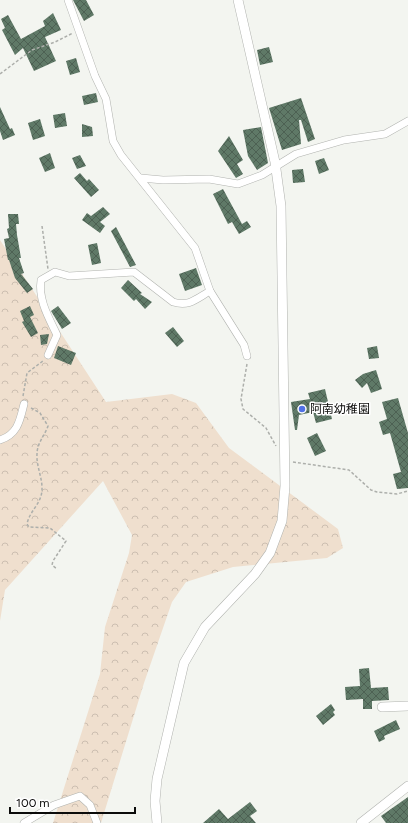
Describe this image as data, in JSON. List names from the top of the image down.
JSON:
{
  "places": ["阿南幼稚園"],
  "scale_bar": "100 m"
}
